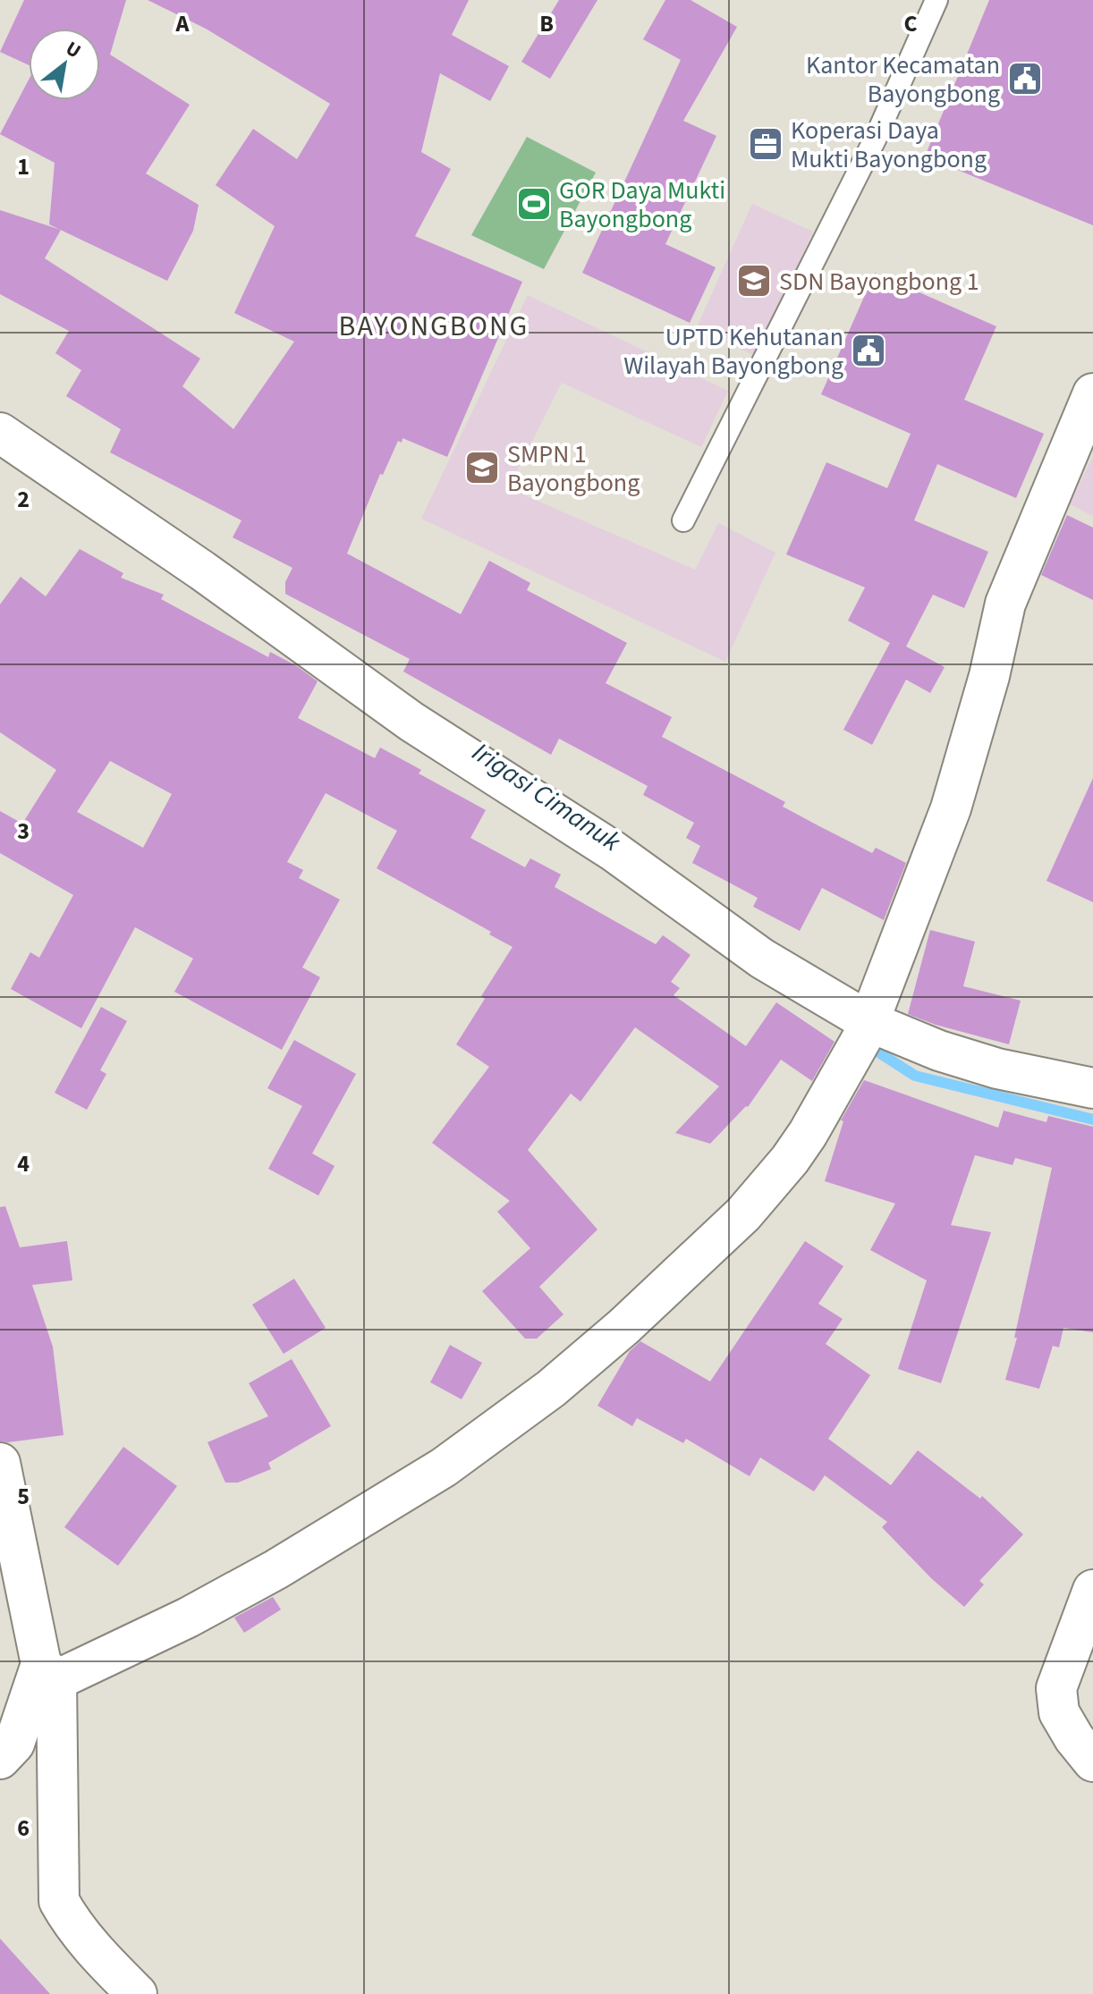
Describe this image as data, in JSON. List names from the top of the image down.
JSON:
{
  "districts": ["BAYONGBONG"],
  "water": ["Irigasi Cimanuk"],
  "places": {
    "public building": ["Kantor Kecamatan Bayongbong", "UPTD Kehutanan Wilayah Bayongbong"],
    "office": ["Koperasi Daya Mukti Bayongbong"],
    "sports": ["GOR Daya Mukti Bayongbong"],
    "school or university": ["SDN Bayongbong 1", "SMPN 1 Bayongbong"]
  },
  "north": "top right",
  "grid": {
    "columns": ["A", "B", "C"],
    "rows": [
      "1",
      "2",
      "3",
      "4",
      "5",
      "6"
    ]
  }
}
